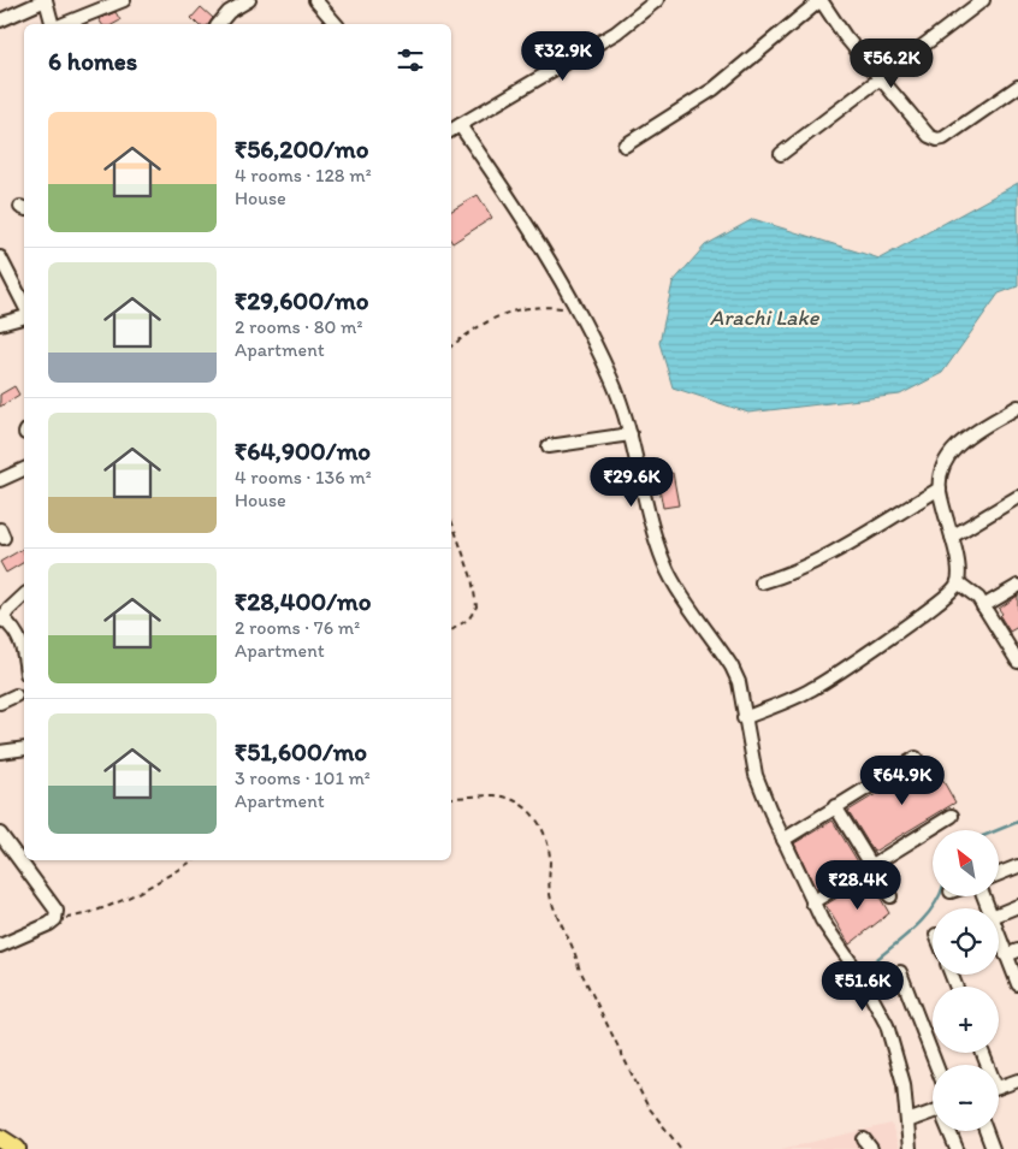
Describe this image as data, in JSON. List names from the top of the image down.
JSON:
{
  "water": ["Arachi Lake"],
  "north": "top left",
  "page": {
    "heading": "6 homes",
    "price": [
      "₹32.9K",
      "₹56.2K",
      "₹29.6K",
      "₹64.9K",
      "₹28.4K",
      "₹51.6K"
    ],
    "list": [
      {
        "name": "₹56,200/mo",
        "note": "4 rooms · 128 m² · House"
      },
      {
        "name": "₹29,600/mo",
        "note": "2 rooms · 80 m² · Apartment"
      },
      {
        "name": "₹64,900/mo",
        "note": "4 rooms · 136 m² · House"
      },
      {
        "name": "₹28,400/mo",
        "note": "2 rooms · 76 m² · Apartment"
      },
      {
        "name": "₹51,600/mo",
        "note": "3 rooms · 101 m² · Apartment"
      }
    ],
    "map_buttons": ["+", "−"]
  }
}
